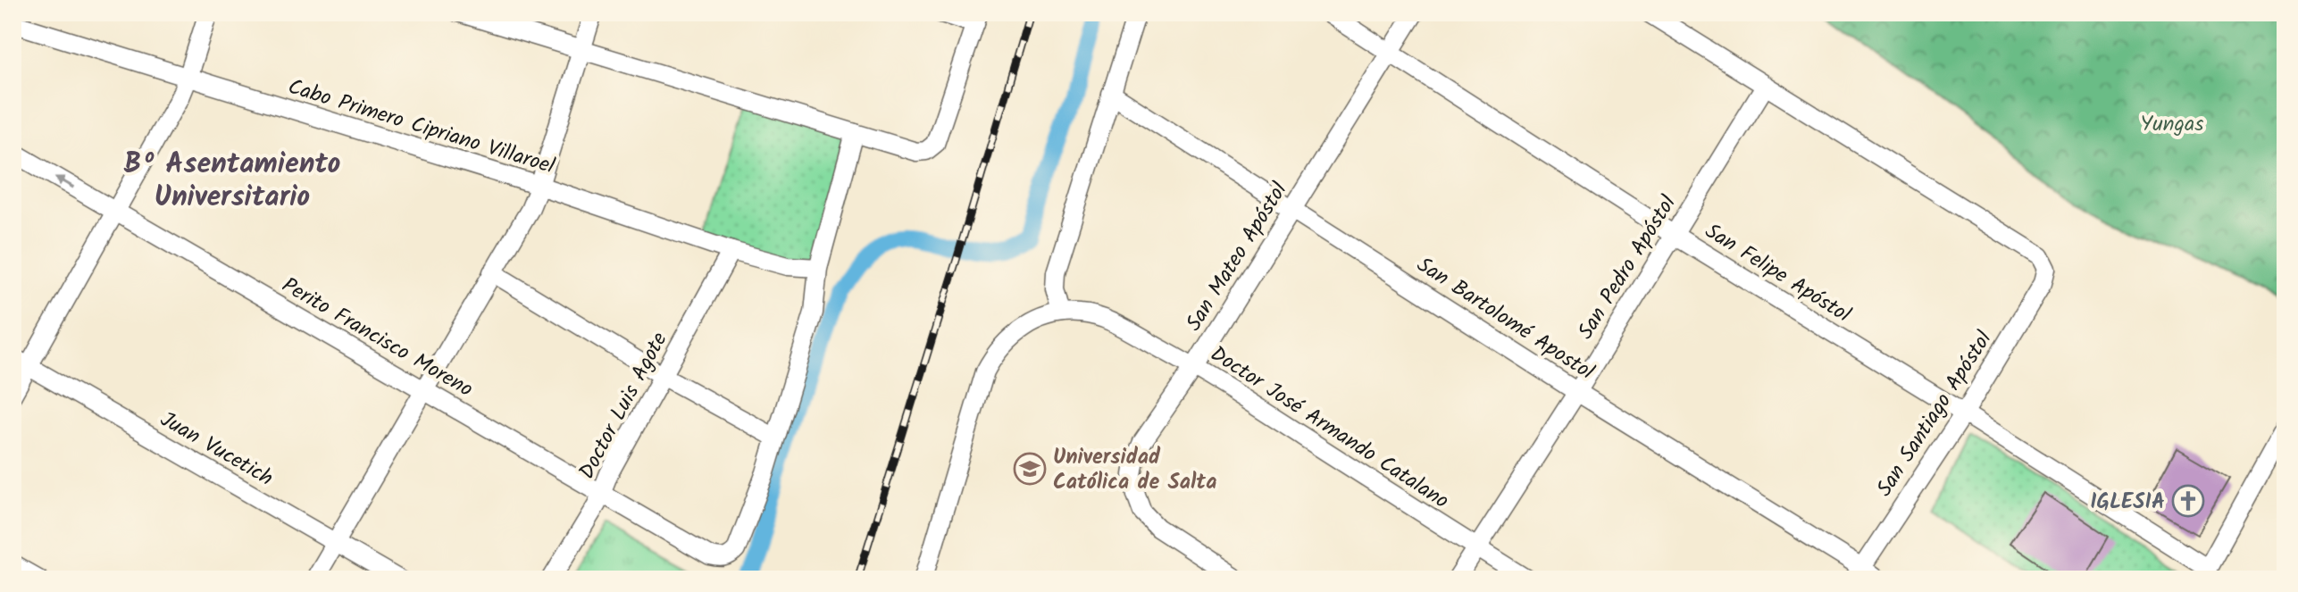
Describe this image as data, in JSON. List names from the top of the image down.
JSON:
{
  "streets": {
    "street": [
      "Cabo Primero Cipriano Villaroel",
      "San Mateo Apóstol",
      "San Pedro Apóstol",
      "San Felipe Apóstol",
      "San Bartolomé Apostol",
      "Perito Francisco Moreno",
      "Doctor Luis Agote",
      "San Santiago Apóstol",
      "Doctor José Armando Catalano",
      "Juan Vucetich"
    ]
  },
  "crossings": [
    ["Cabo Primero Cipriano Villaroel", "Doctor Luis Agote"],
    ["San Mateo Apóstol", "San Felipe Apóstol"],
    ["San Mateo Apóstol", "San Bartolomé Apostol"],
    ["San Mateo Apóstol", "Doctor José Armando Catalano"],
    ["San Pedro Apóstol", "San Felipe Apóstol"],
    ["San Pedro Apóstol", "San Bartolomé Apostol"],
    ["San Pedro Apóstol", "San Santiago Apóstol"],
    ["San Pedro Apóstol", "Doctor José Armando Catalano"],
    ["San Felipe Apóstol", "San Santiago Apóstol"],
    ["San Bartolomé Apostol", "San Santiago Apóstol"],
    ["Perito Francisco Moreno", "Doctor Luis Agote"]
  ],
  "districts": ["Bº Asentamiento Universitario"],
  "parks": ["Yungas"],
  "places": {
    "school or university": ["Universidad Católica de Salta"],
    "church": ["IGLESIA"]
  }
}
